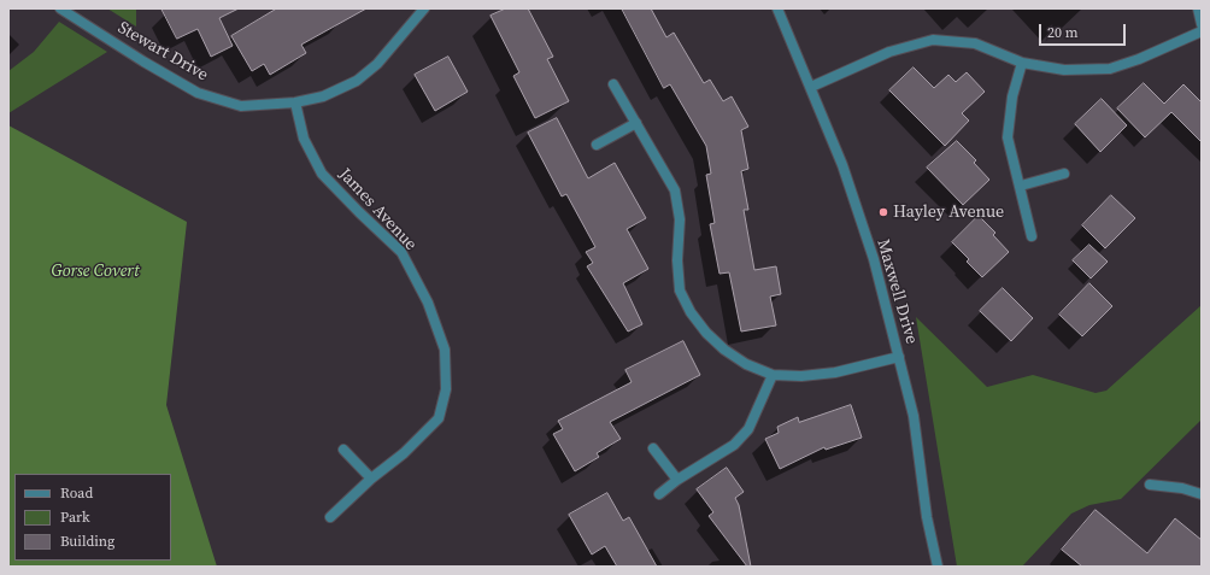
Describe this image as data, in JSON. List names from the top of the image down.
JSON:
{
  "streets": {
    "street": ["Stewart Drive", "James Avenue", "Maxwell Drive"]
  },
  "crossings": [
    ["Stewart Drive", "James Avenue"]
  ],
  "parks": ["Gorse Covert"],
  "places": ["Hayley Avenue"],
  "legend": ["Road", "Park", "Building"],
  "scale_bar": "20 m"
}
